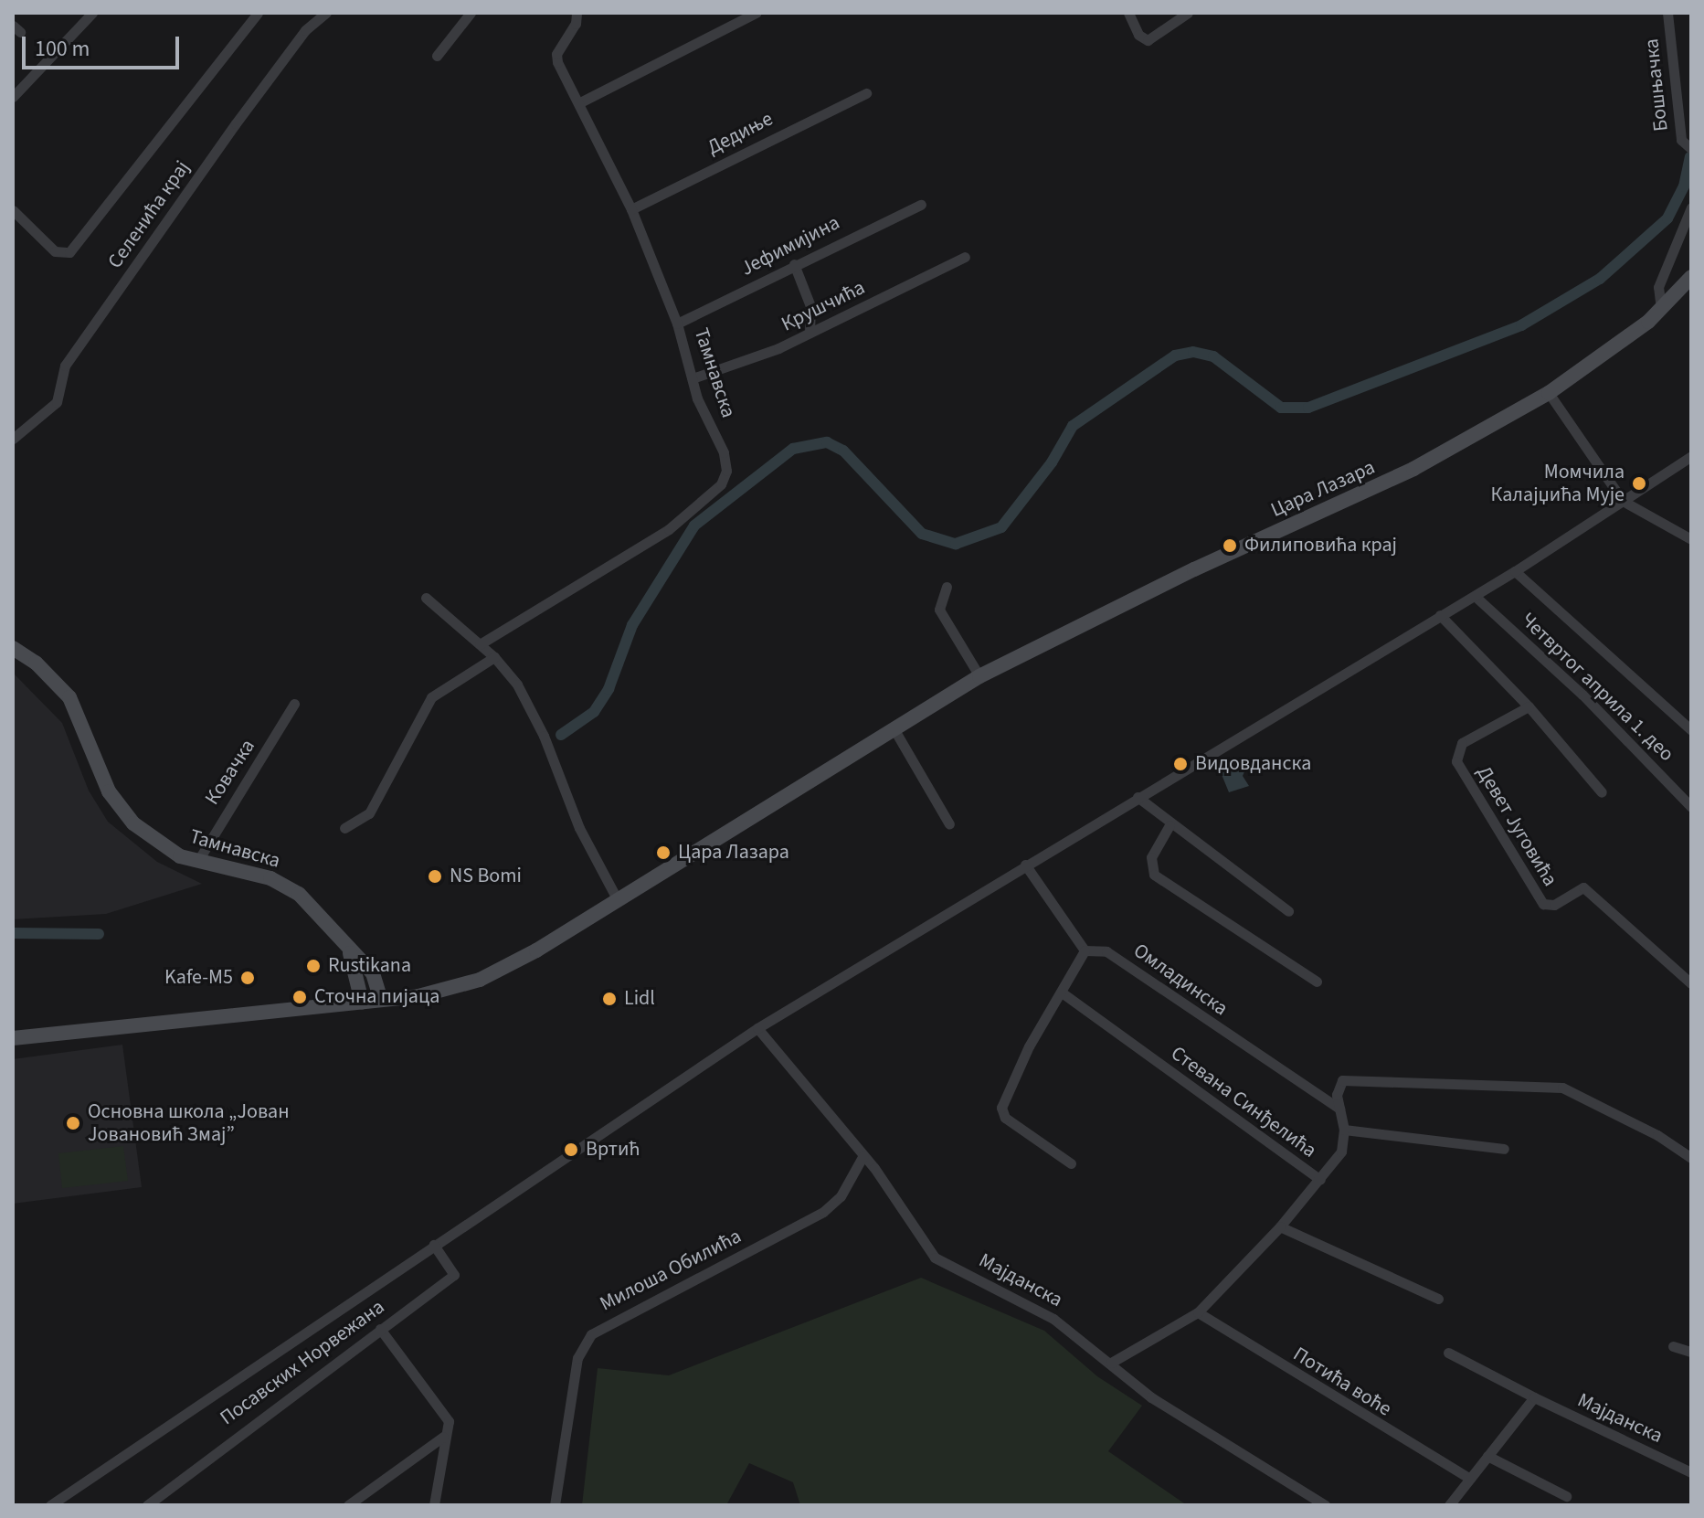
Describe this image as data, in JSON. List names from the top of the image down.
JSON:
{
  "streets": {
    "main road": ["Тамнавска", "Цара Лазара"],
    "street": [
      "Бошњачка",
      "Дедиње",
      "Селенића крај",
      "Јефимијина",
      "Крушчића",
      "Четвртог априла 1. део",
      "Ковачка",
      "Девет Југовића",
      "Омладинска",
      "Стевана Синђелића",
      "Милоша Обилића",
      "Мајданска",
      "Посавских Норвежана",
      "Потића воће"
    ]
  },
  "crossings": [
    ["Дедиње", "Тамнавска"],
    ["Јефимијина", "Тамнавска"],
    ["Крушчића", "Тамнавска"],
    ["Тамнавска", "Цара Лазара"],
    ["Тамнавска", "Ковачка"],
    ["Милоша Обилића", "Мајданска"]
  ],
  "places": [
    "Момчила Калајџића Мује",
    "Филиповића крај",
    "Видовданска",
    "Цара Лазара",
    "NS Bomi",
    "Rustikana",
    "Kafe-M5",
    "Сточна пијаца",
    "Lidl",
    "Основна школа „Јован Јовановић Змај”",
    "Вртић"
  ],
  "scale_bar": "100 m"
}
